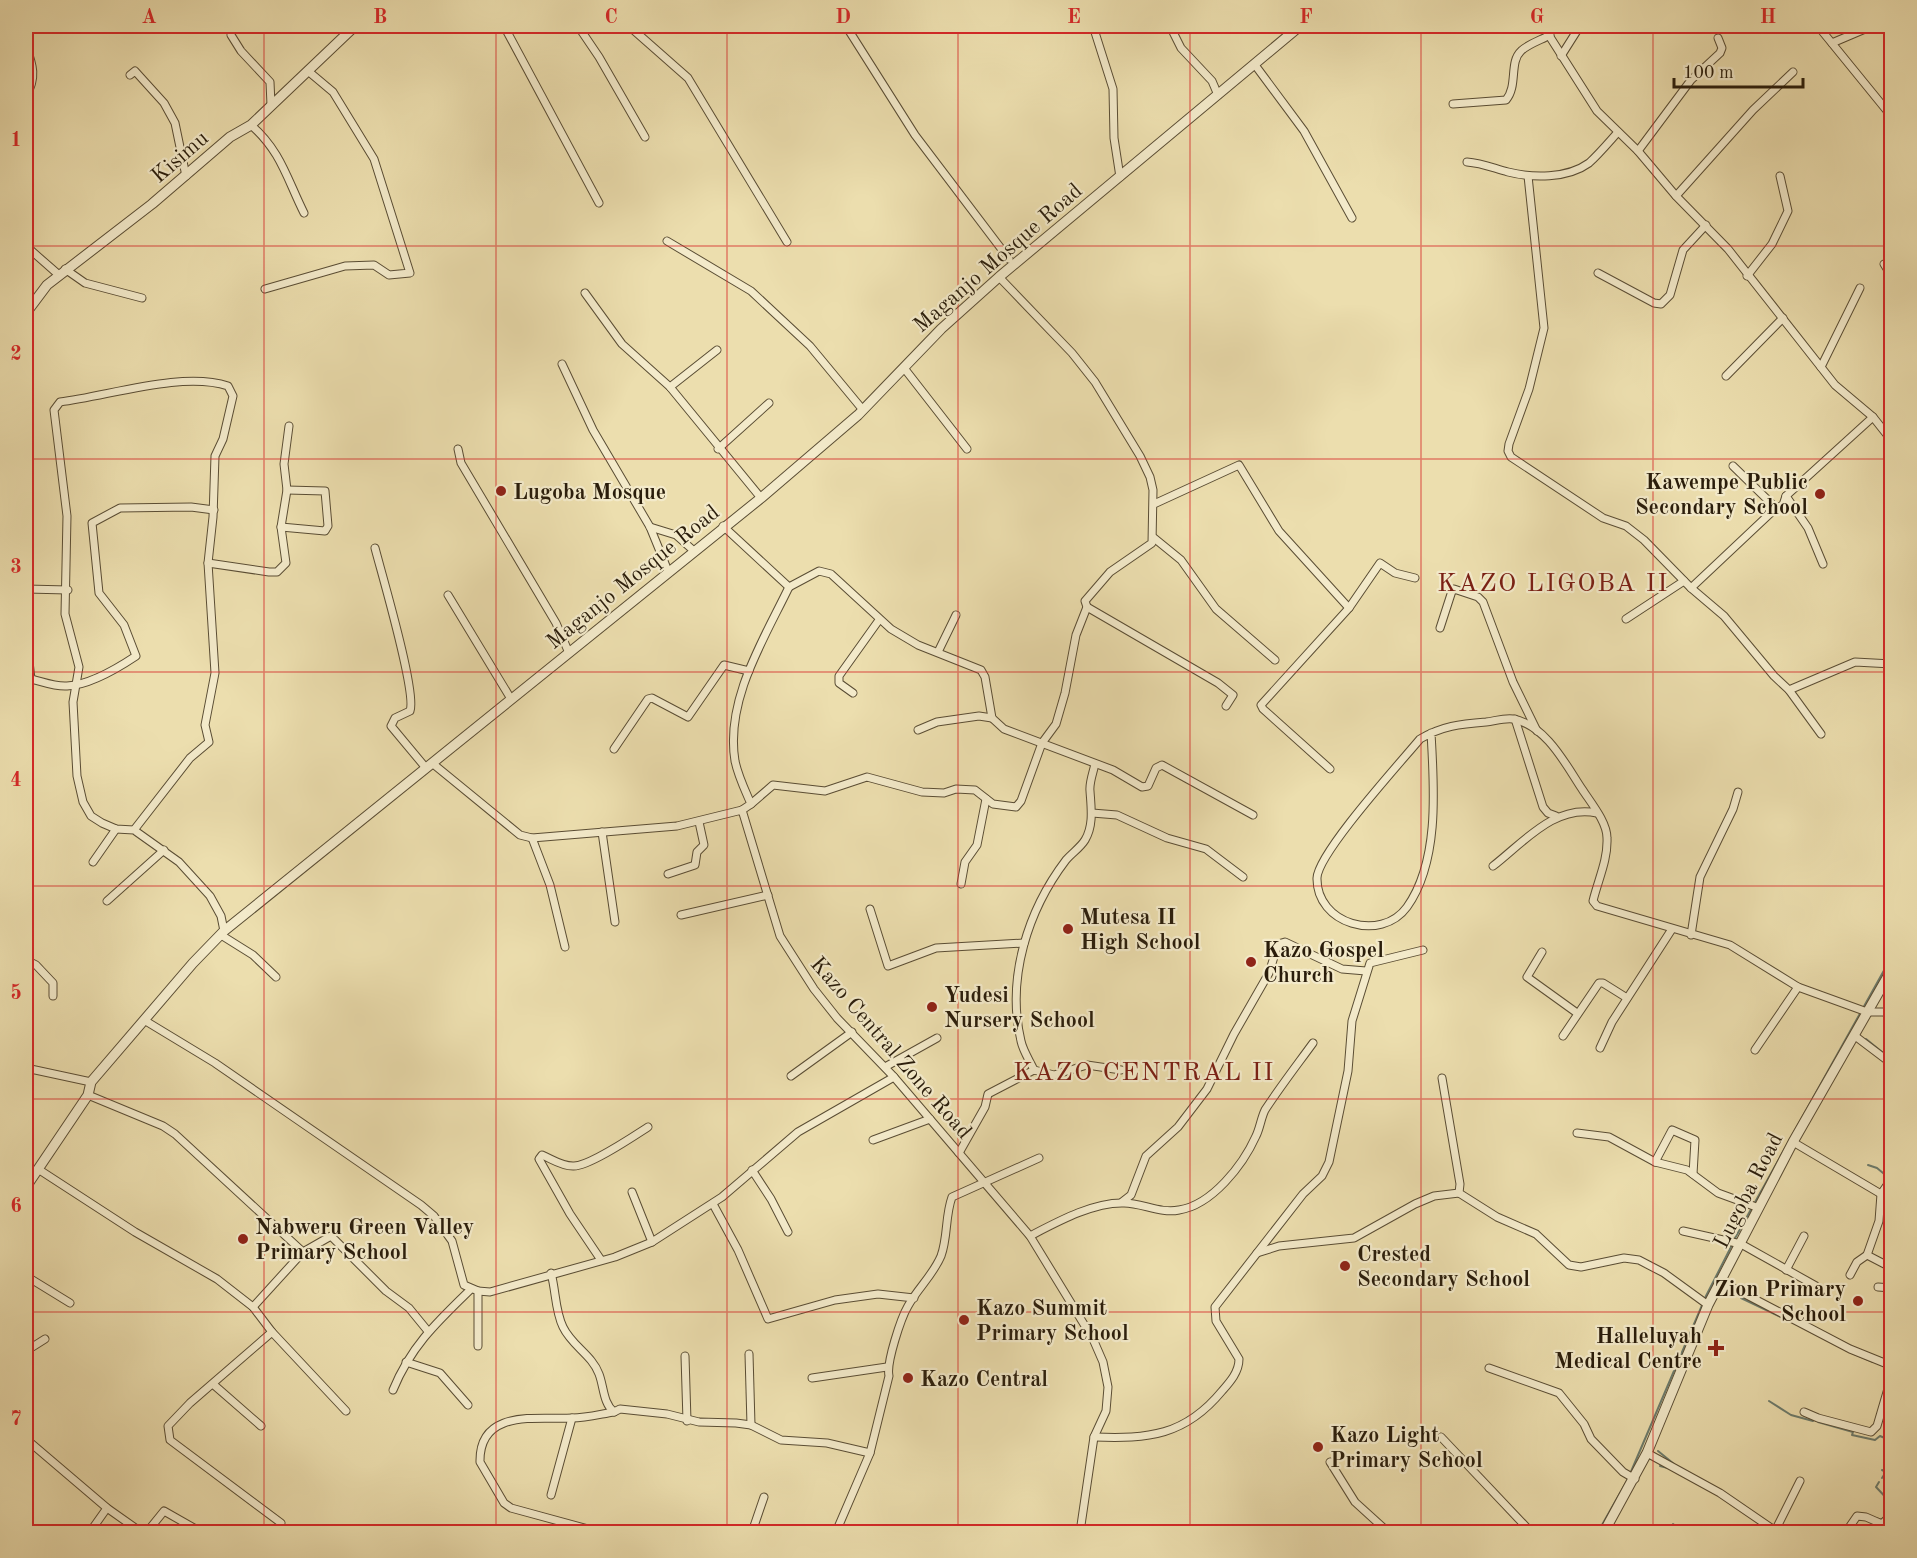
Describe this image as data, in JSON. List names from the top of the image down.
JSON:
{
  "streets": {
    "street": [
      "Kisimu",
      "Maganjo Mosque Road",
      "Kazo Central Zone Road",
      "Lugoba Road"
    ]
  },
  "districts": ["KAZO LIGOBA II", "KAZO CENTRAL II"],
  "places": {
    "other": [
      "Lugoba Mosque",
      "Kawempe Public Secondary School",
      "Mutesa II High School",
      "Kazo Gospel Church",
      "Yudesi Nursery School",
      "Nabweru Green Valley Primary School",
      "Crested Secondary School",
      "Zion Primary School",
      "Kazo Summit Primary School",
      "Kazo Central",
      "Kazo Light Primary School"
    ],
    "health": ["Halleluyah Medical Centre"]
  },
  "scale_bar": "100 m",
  "grid": {
    "columns": [
      "A",
      "B",
      "C",
      "D",
      "E",
      "F",
      "G",
      "H"
    ],
    "rows": [
      "1",
      "2",
      "3",
      "4",
      "5",
      "6",
      "7"
    ]
  }
}
